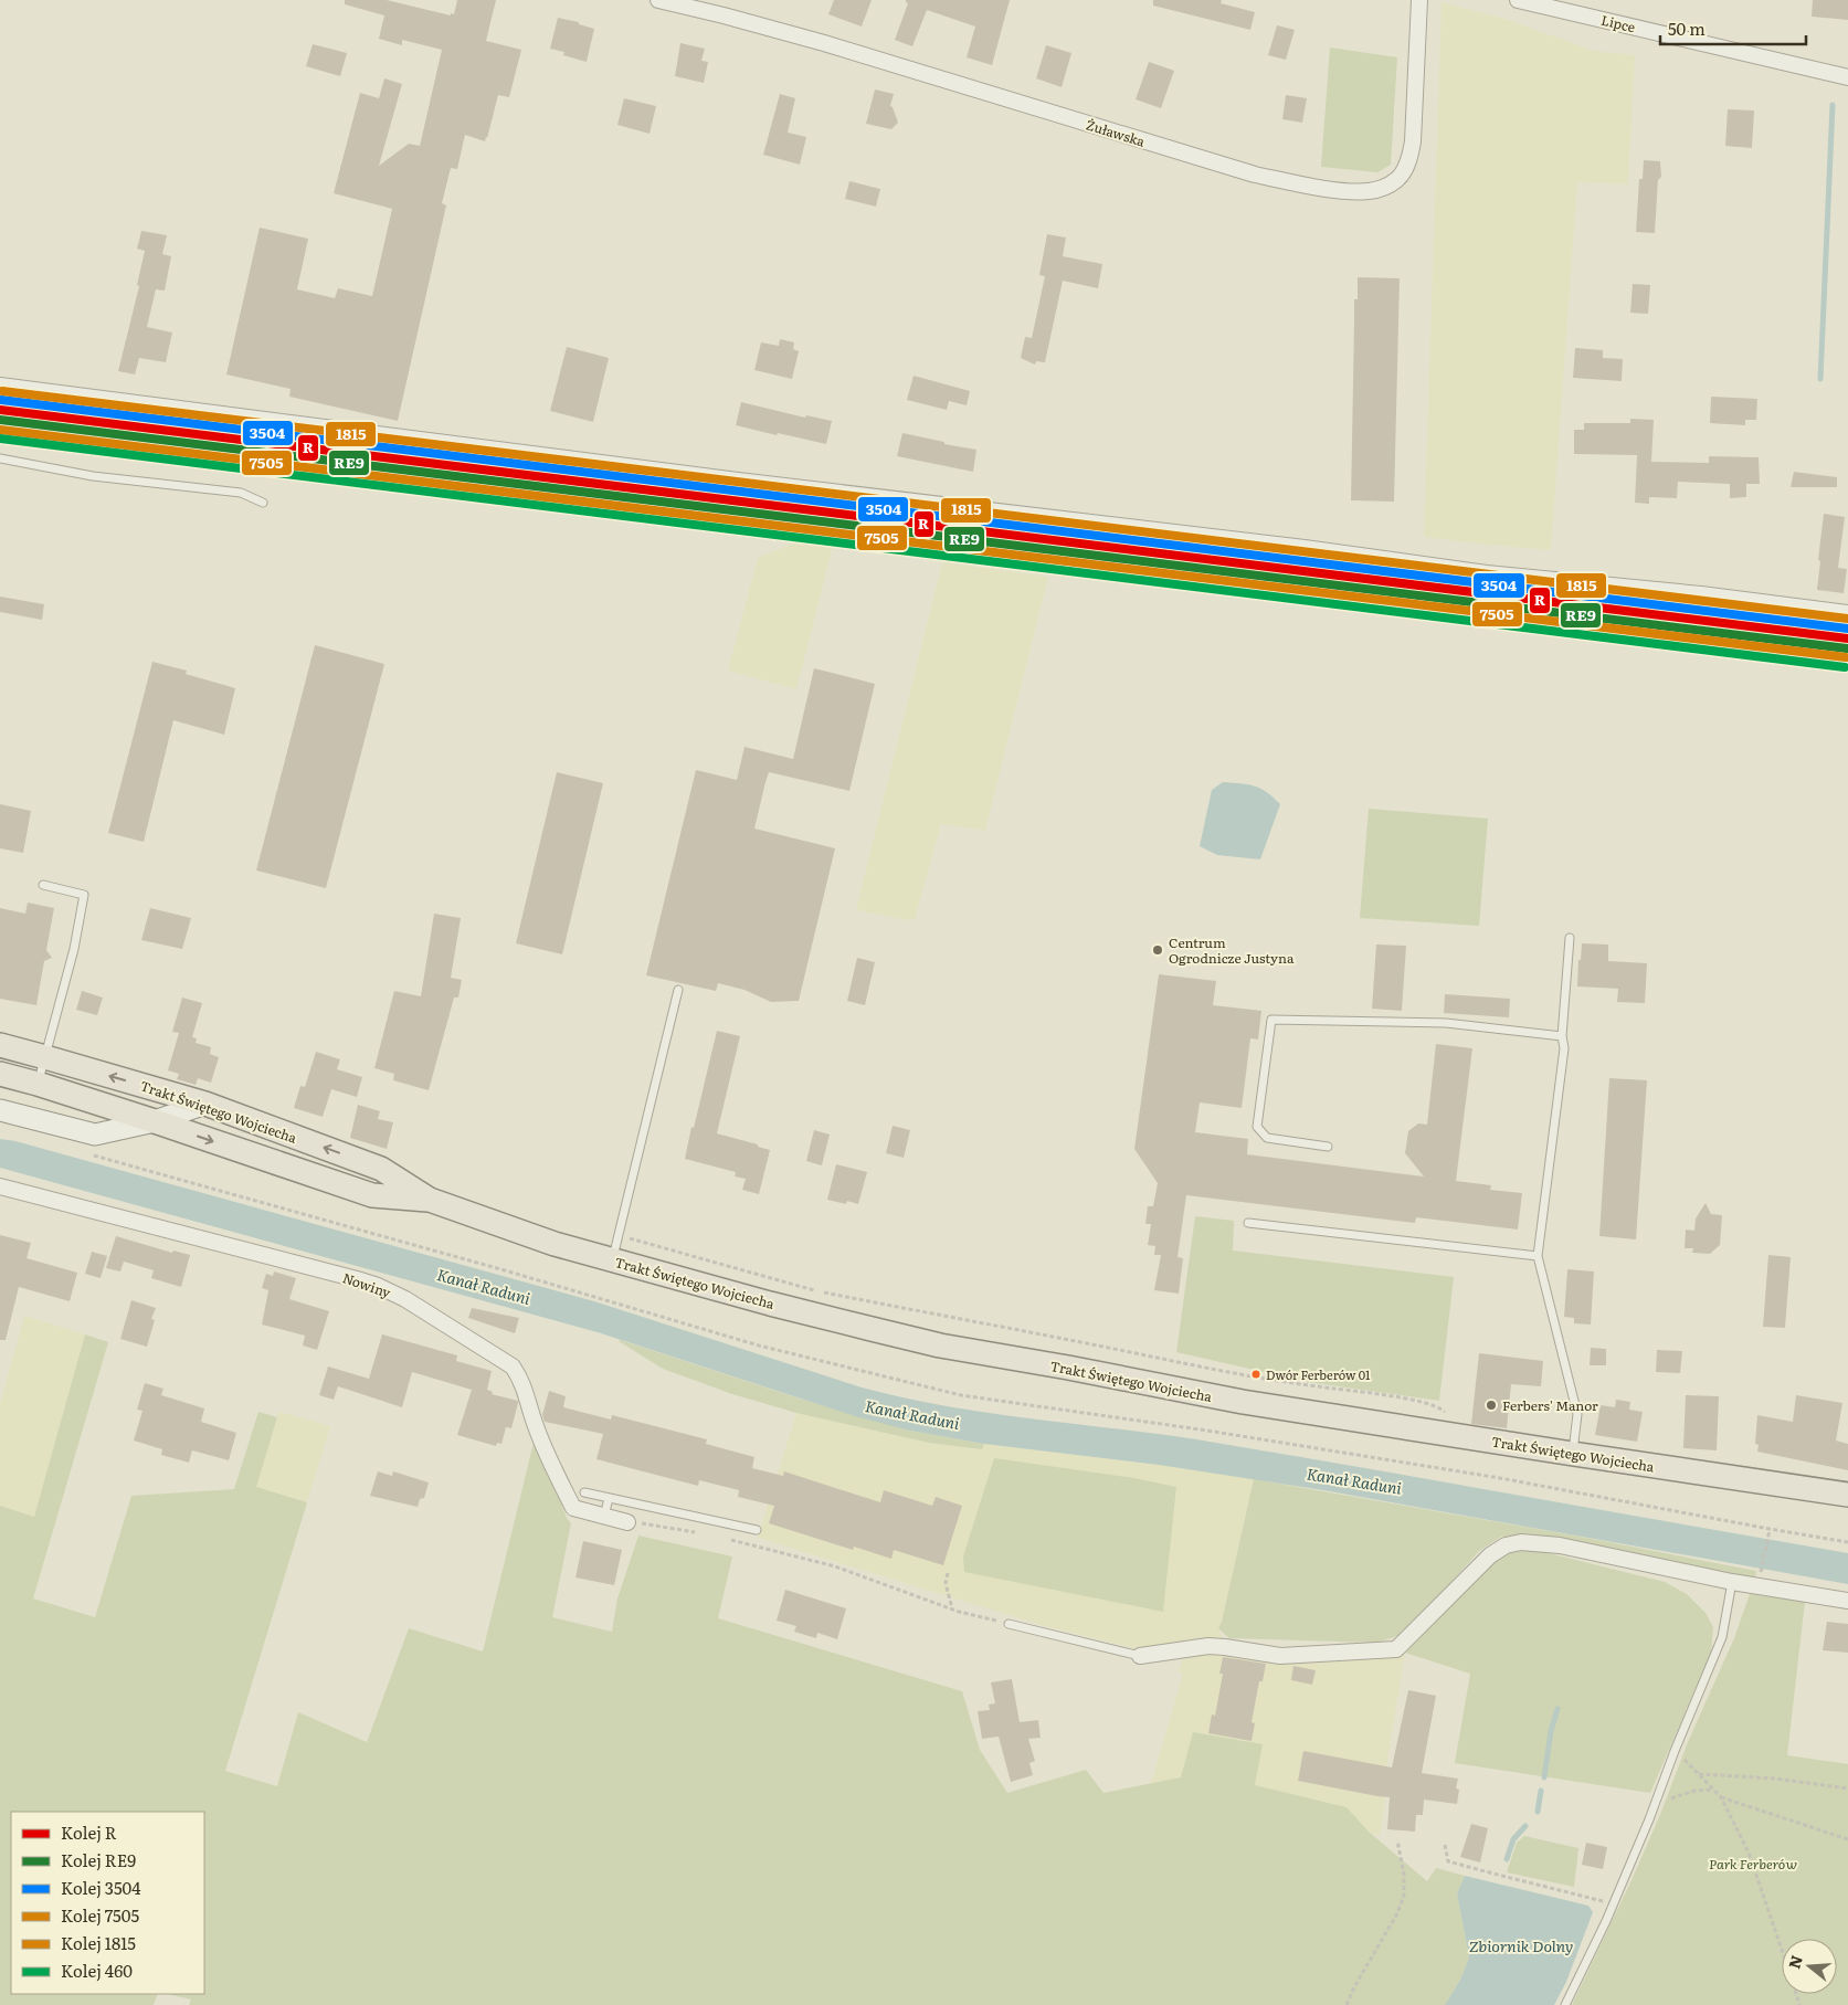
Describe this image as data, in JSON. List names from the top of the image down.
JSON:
{
  "streets": {
    "main road": ["Trakt Świętego Wojciecha"],
    "street": ["Lipce", "Żuławska", "Nowiny"]
  },
  "water": ["Kanał Raduni", "Zbiornik Dolny"],
  "parks": ["Park Ferberów"],
  "places": ["Centrum Ogrodnicze Justyna", "Dwór Ferberów 01", "Ferbers' Manor"],
  "lines": [
    "rail line 1815",
    "rail line 3504",
    "rail line R",
    "rail line RE9",
    "rail line 7505",
    "rail line 460"
  ],
  "legend": [
    "Kolej R",
    "Kolej RE9",
    "Kolej 3504",
    "Kolej 7505",
    "Kolej 1815",
    "Kolej 460"
  ],
  "scale_bar": "50 m",
  "north": "left"
}
